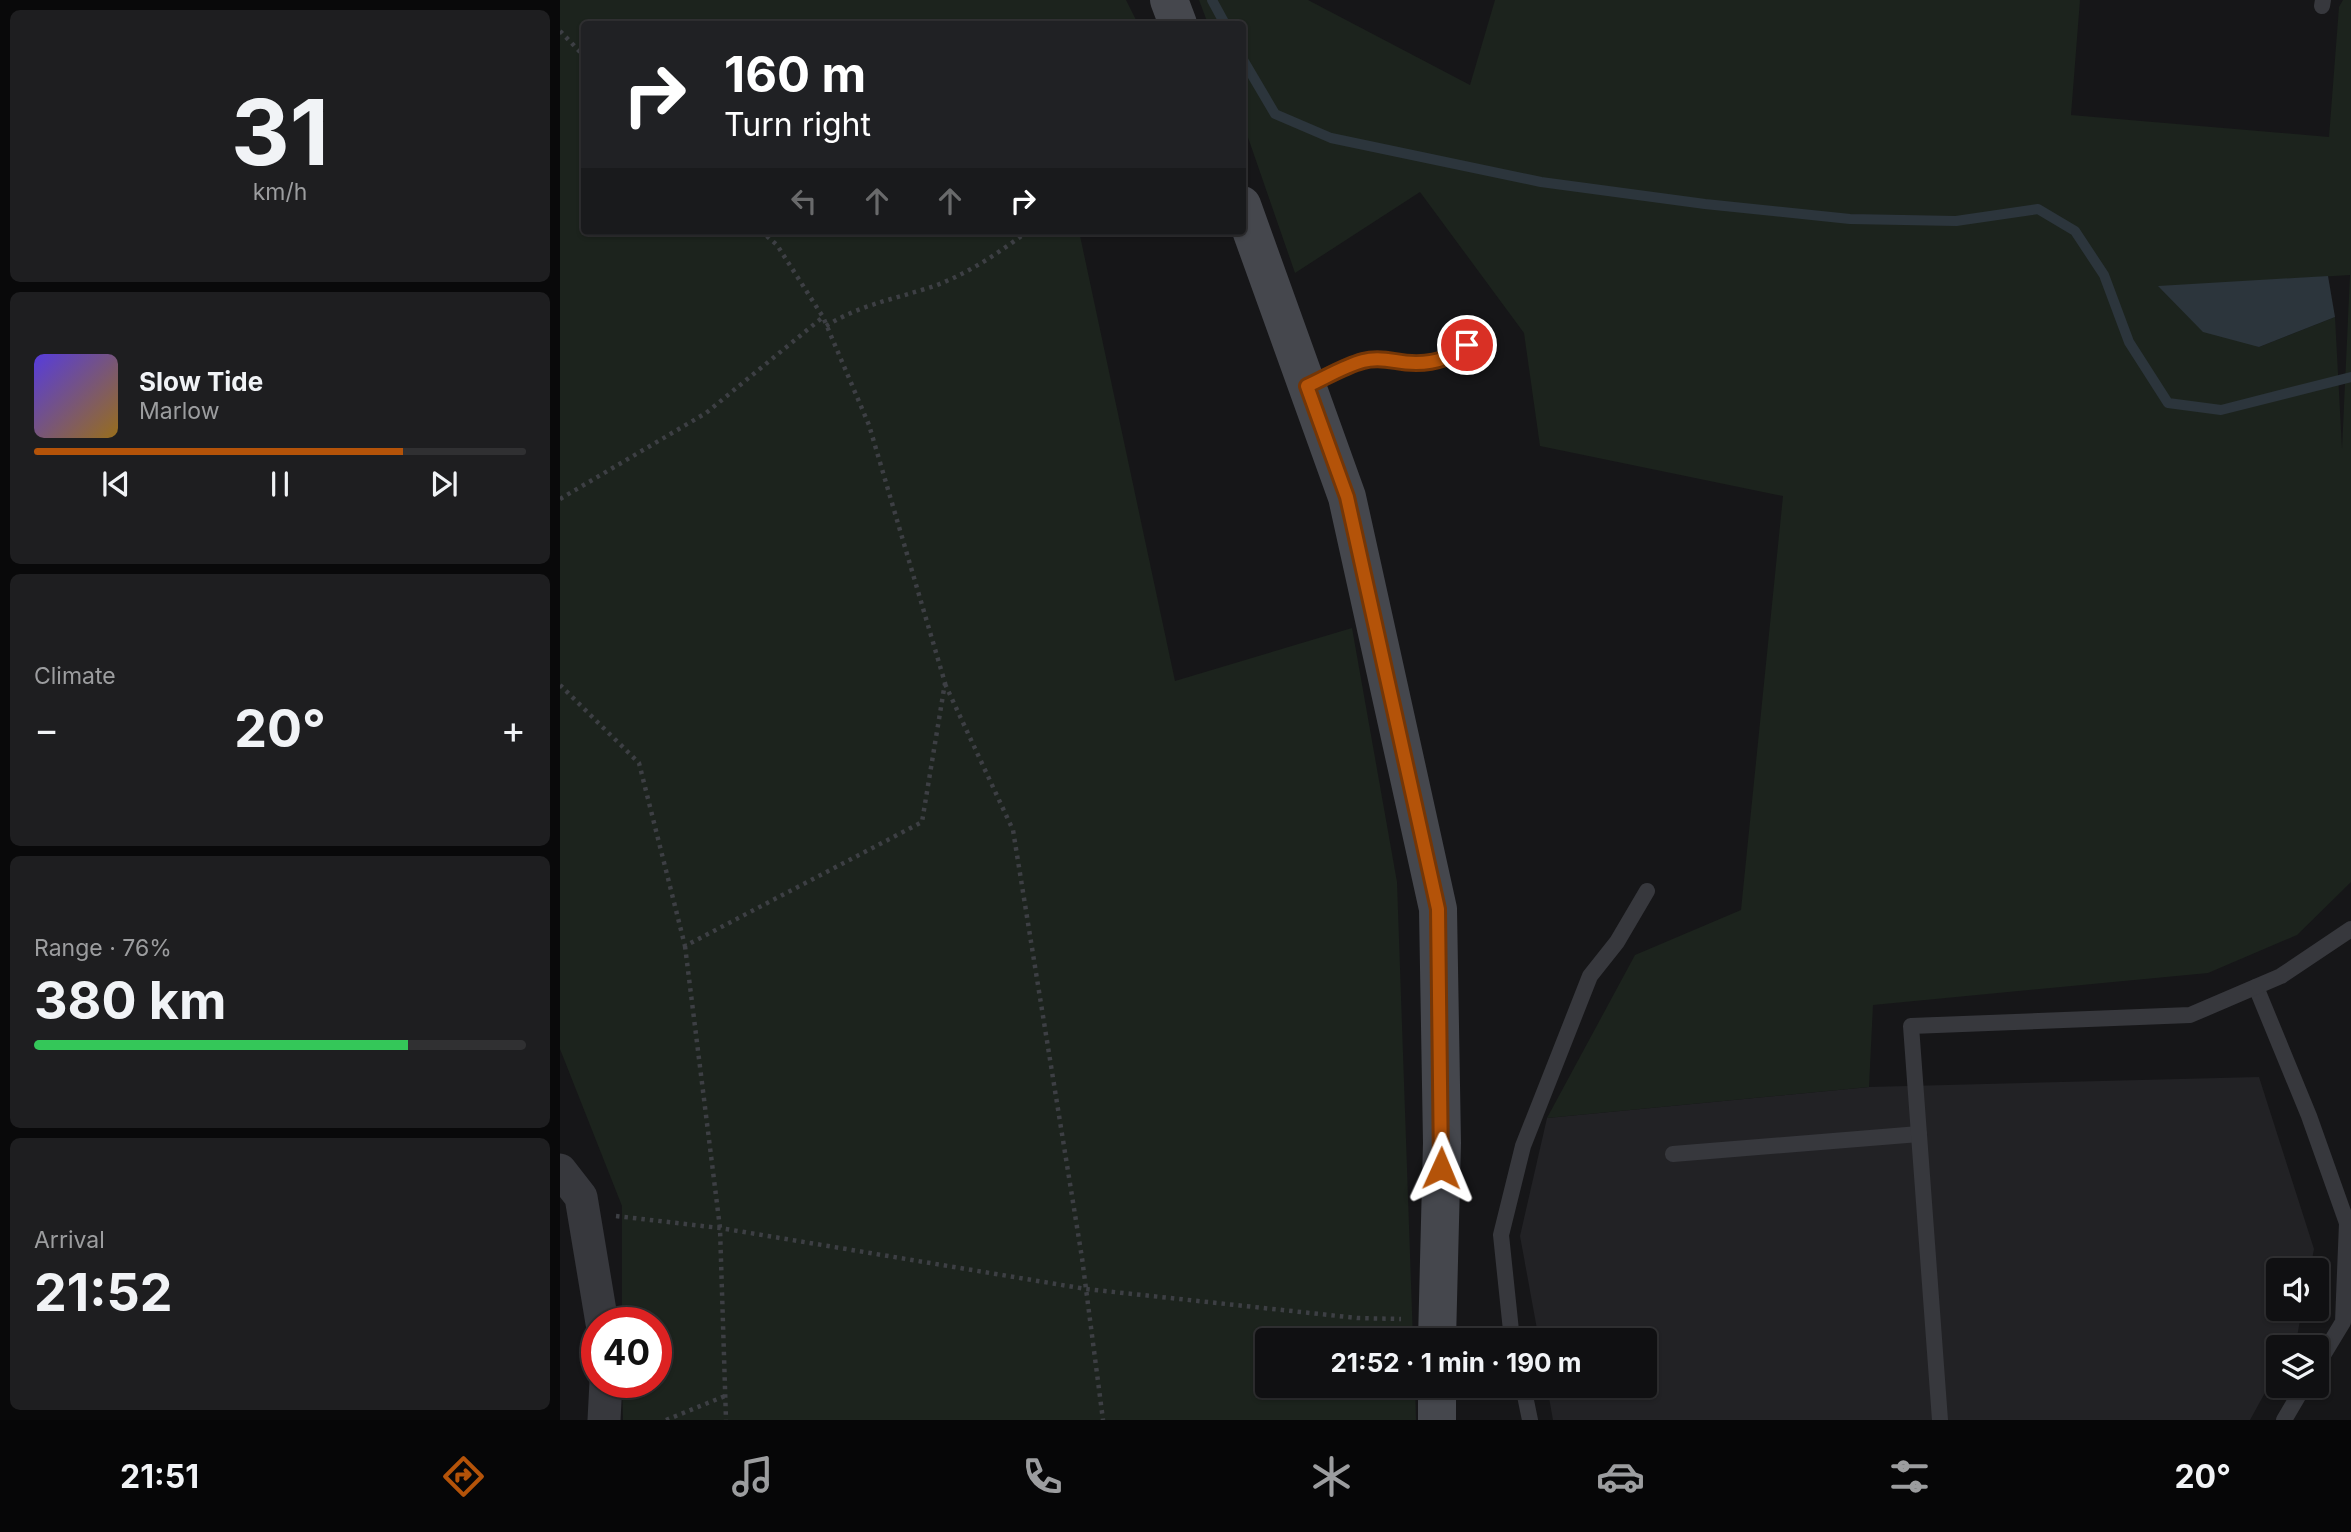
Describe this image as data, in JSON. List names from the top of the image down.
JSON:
{
  "page": {
    "tile": [
      ["31", "km/h"],
      "Climate",
      ["Range · 76%", "380 km"],
      ["Arrival", "21:52"]
    ],
    "turn": ["160 m", "Turn right"],
    "song": ["Slow Tide", "Marlow"],
    "heat": ["−", "20°", "+"],
    "limit": "40",
    "trip": "21:52 · 1 min · 190 m",
    "tabs": ["21:51", "20°"]
  }
}
